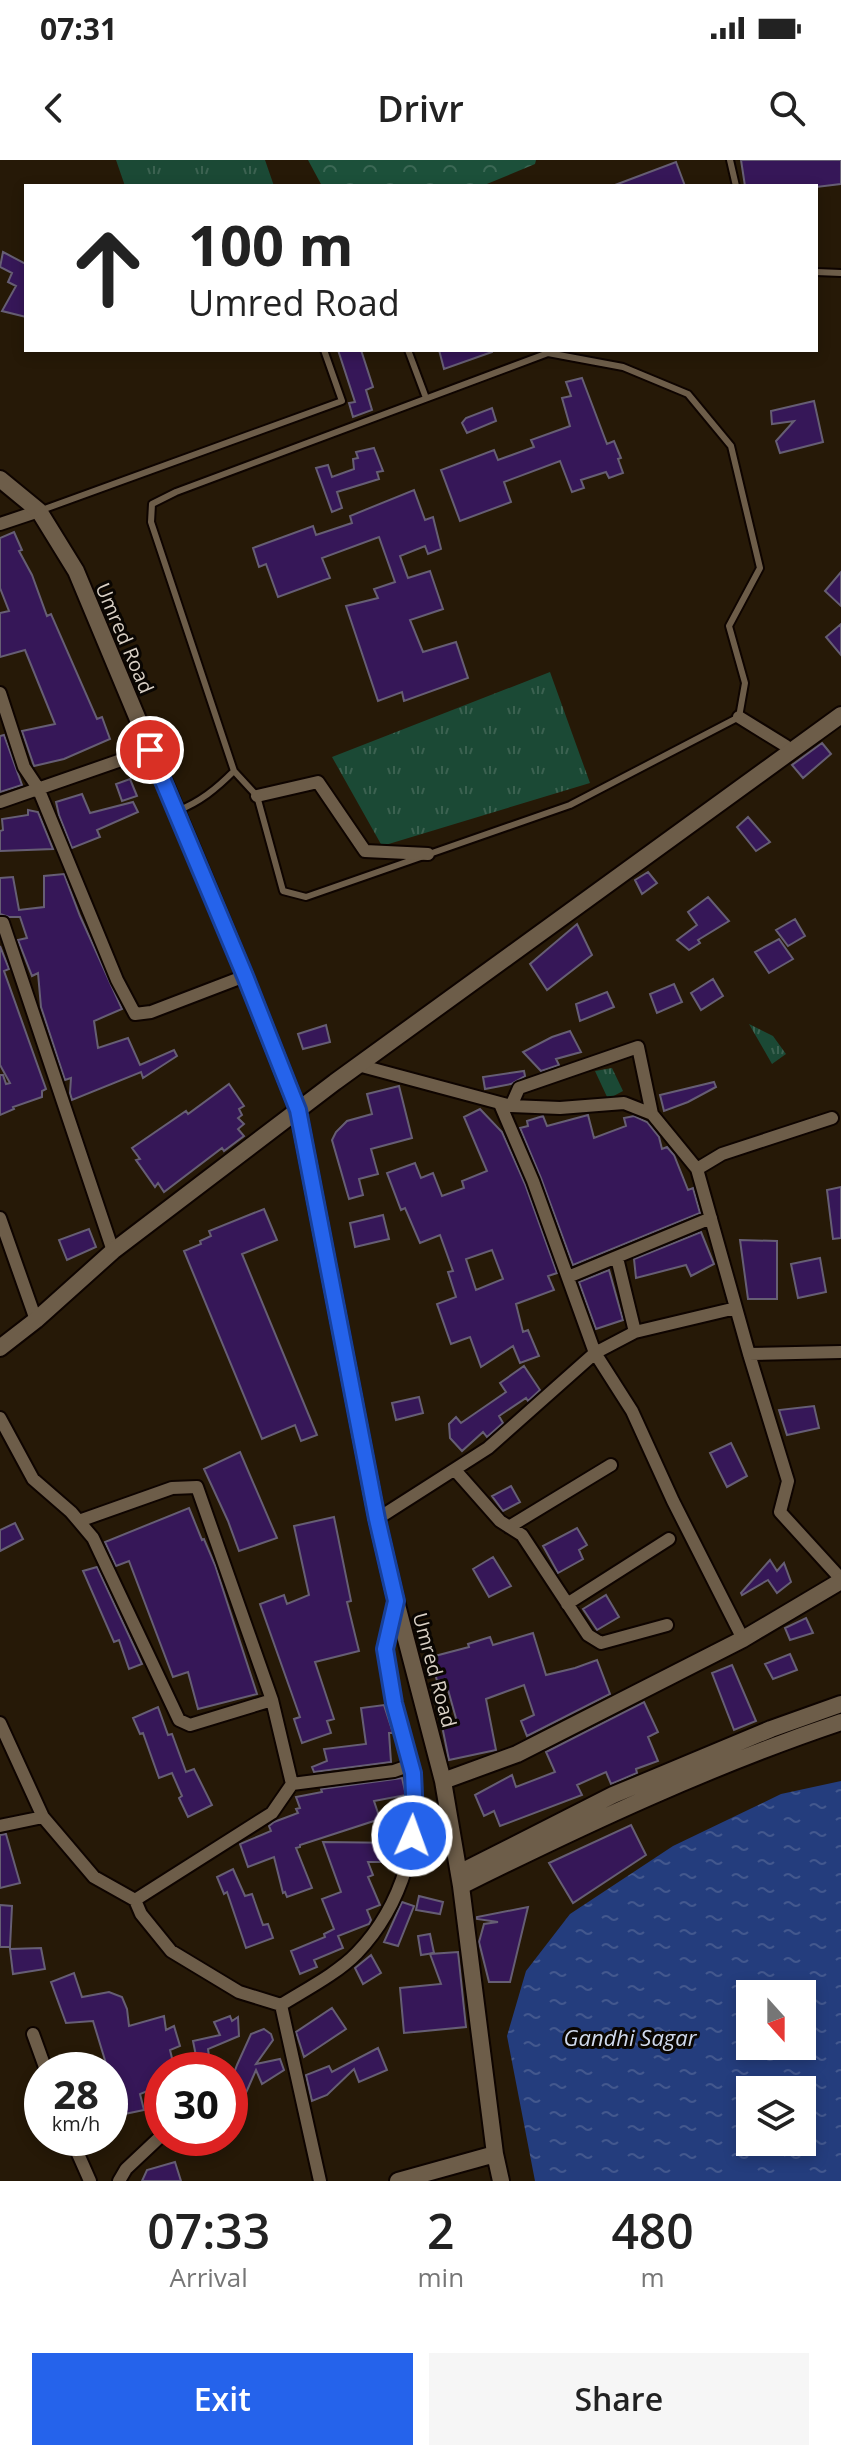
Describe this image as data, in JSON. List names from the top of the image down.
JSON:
{
  "streets": {
    "street": ["Umred Road"]
  },
  "water": ["Gandhi Sagar"],
  "north": "bottom",
  "page": {
    "status": "07:31",
    "header": "Drivr",
    "turn": ["100 m", "Umred Road"],
    "speed": "28 km/h",
    "limit": "30",
    "eta": [
      "07:33",
      "Arrival",
      "2",
      "min",
      "480",
      "m"
    ],
    "buttons": ["Exit", "Share"]
  }
}
